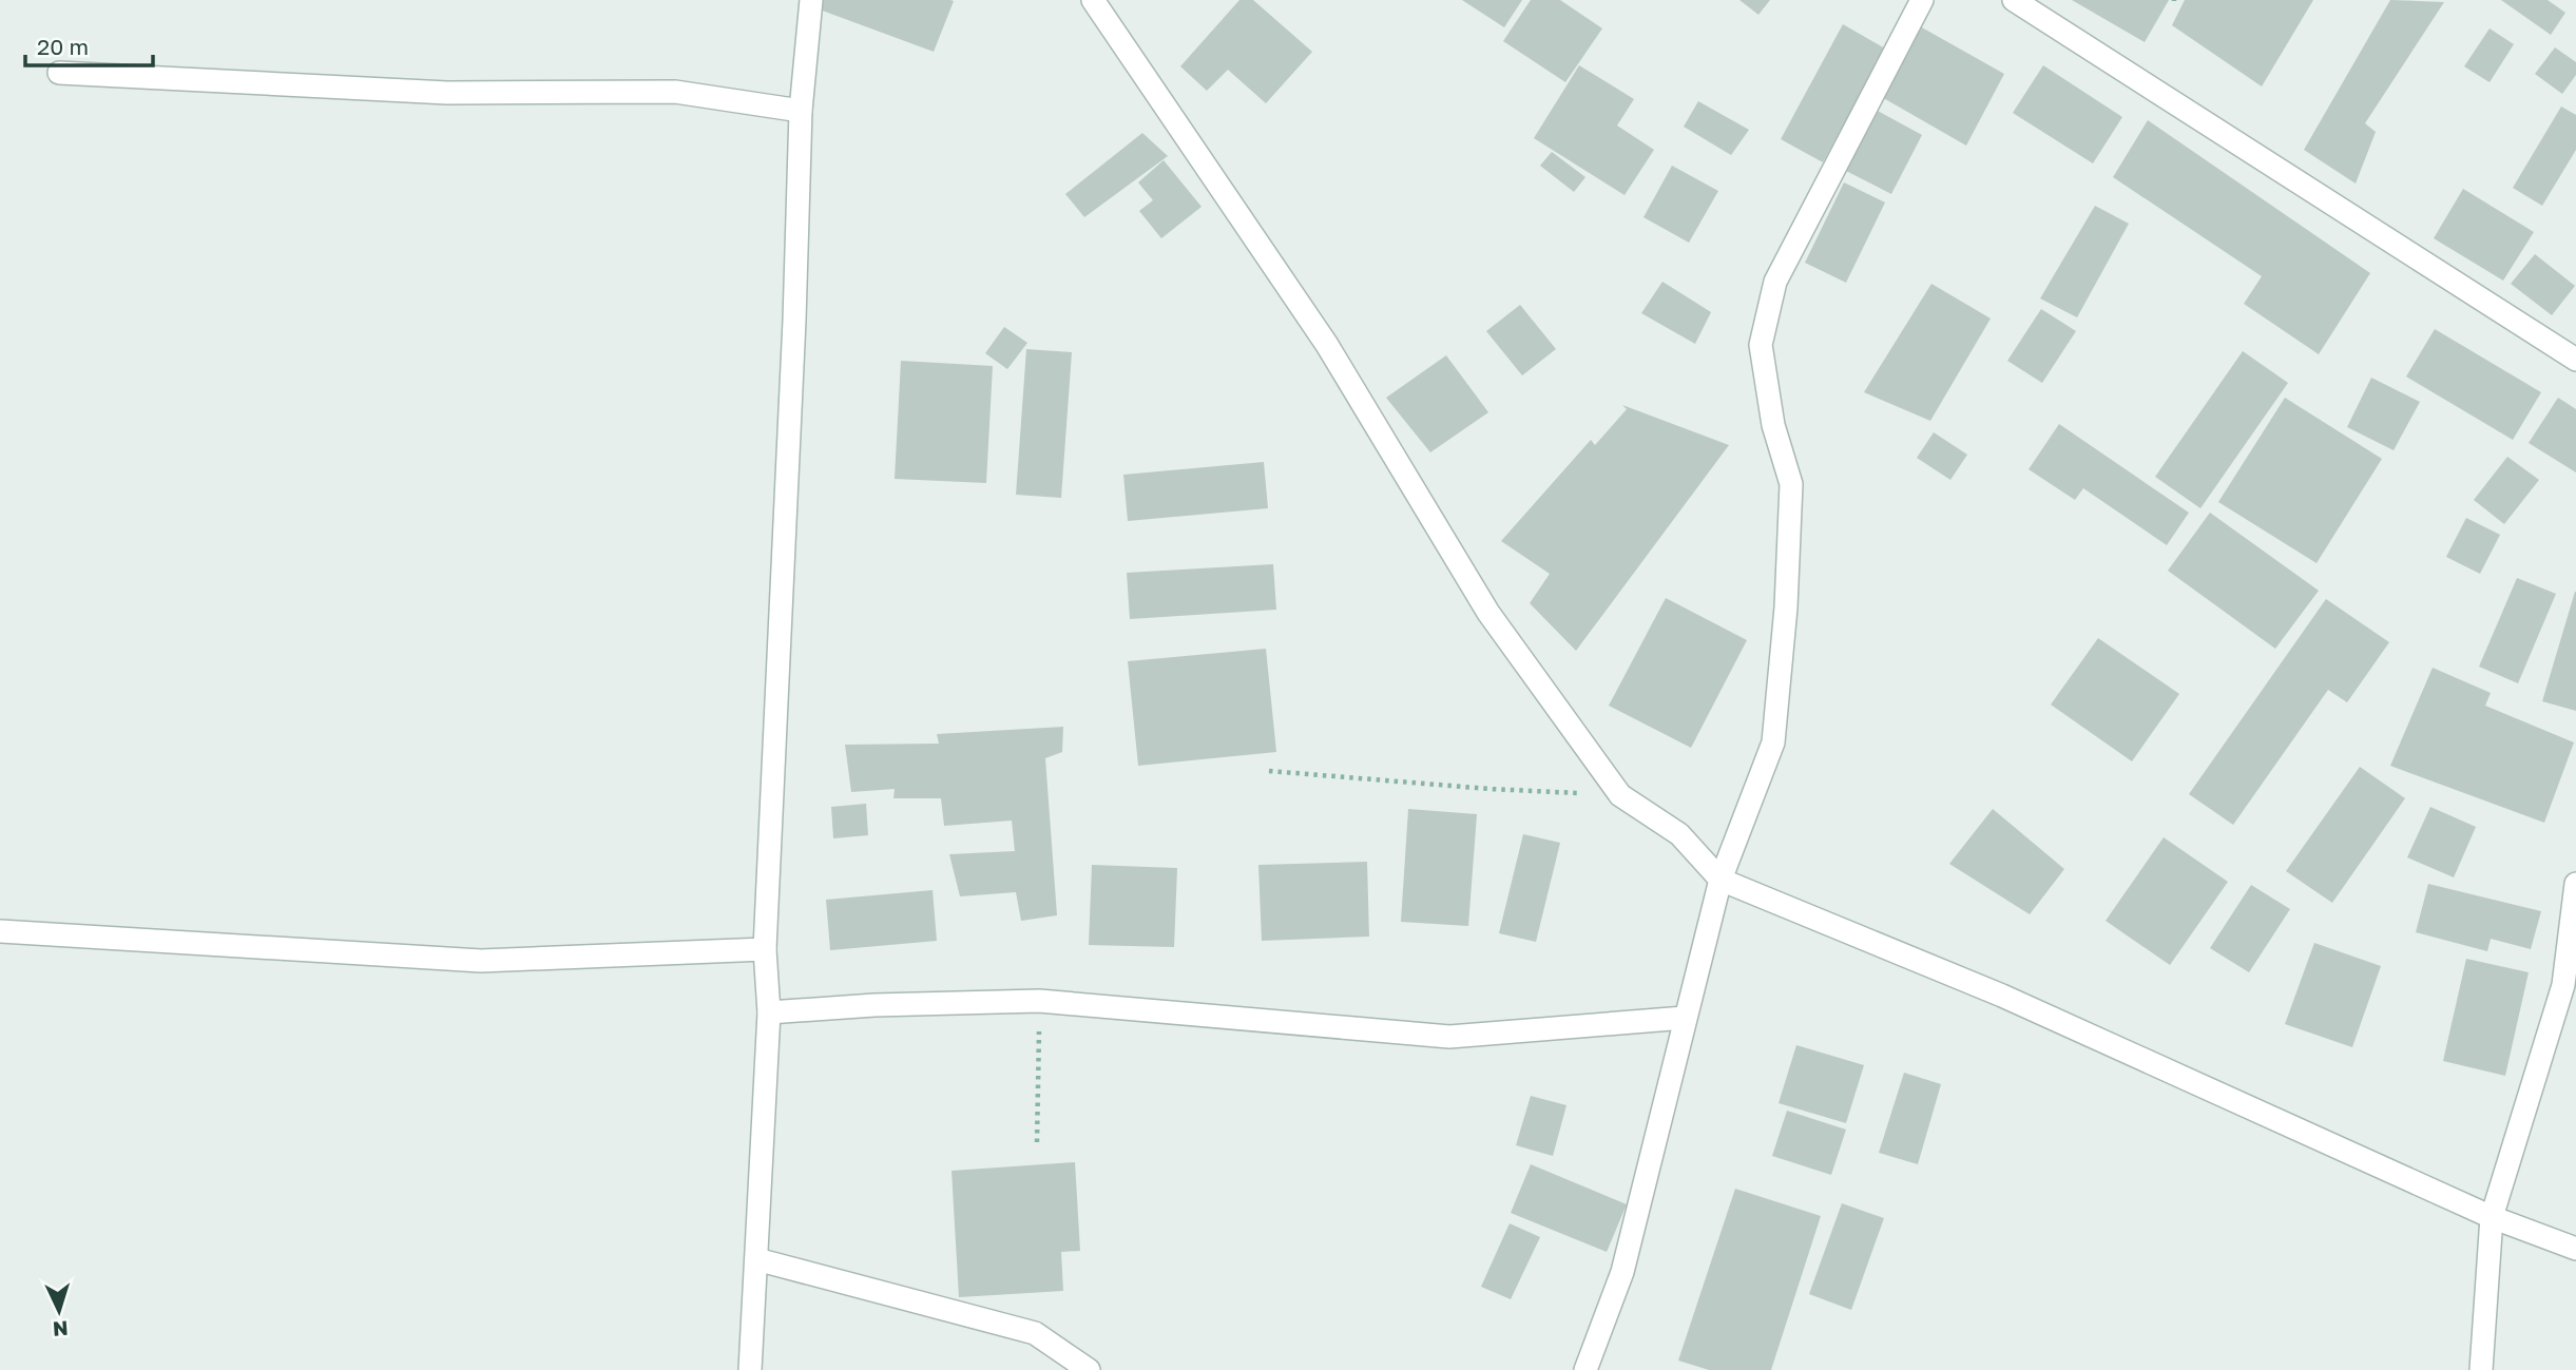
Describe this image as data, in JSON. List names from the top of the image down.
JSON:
{
  "scale_bar": "20 m",
  "north": "bottom"
}
